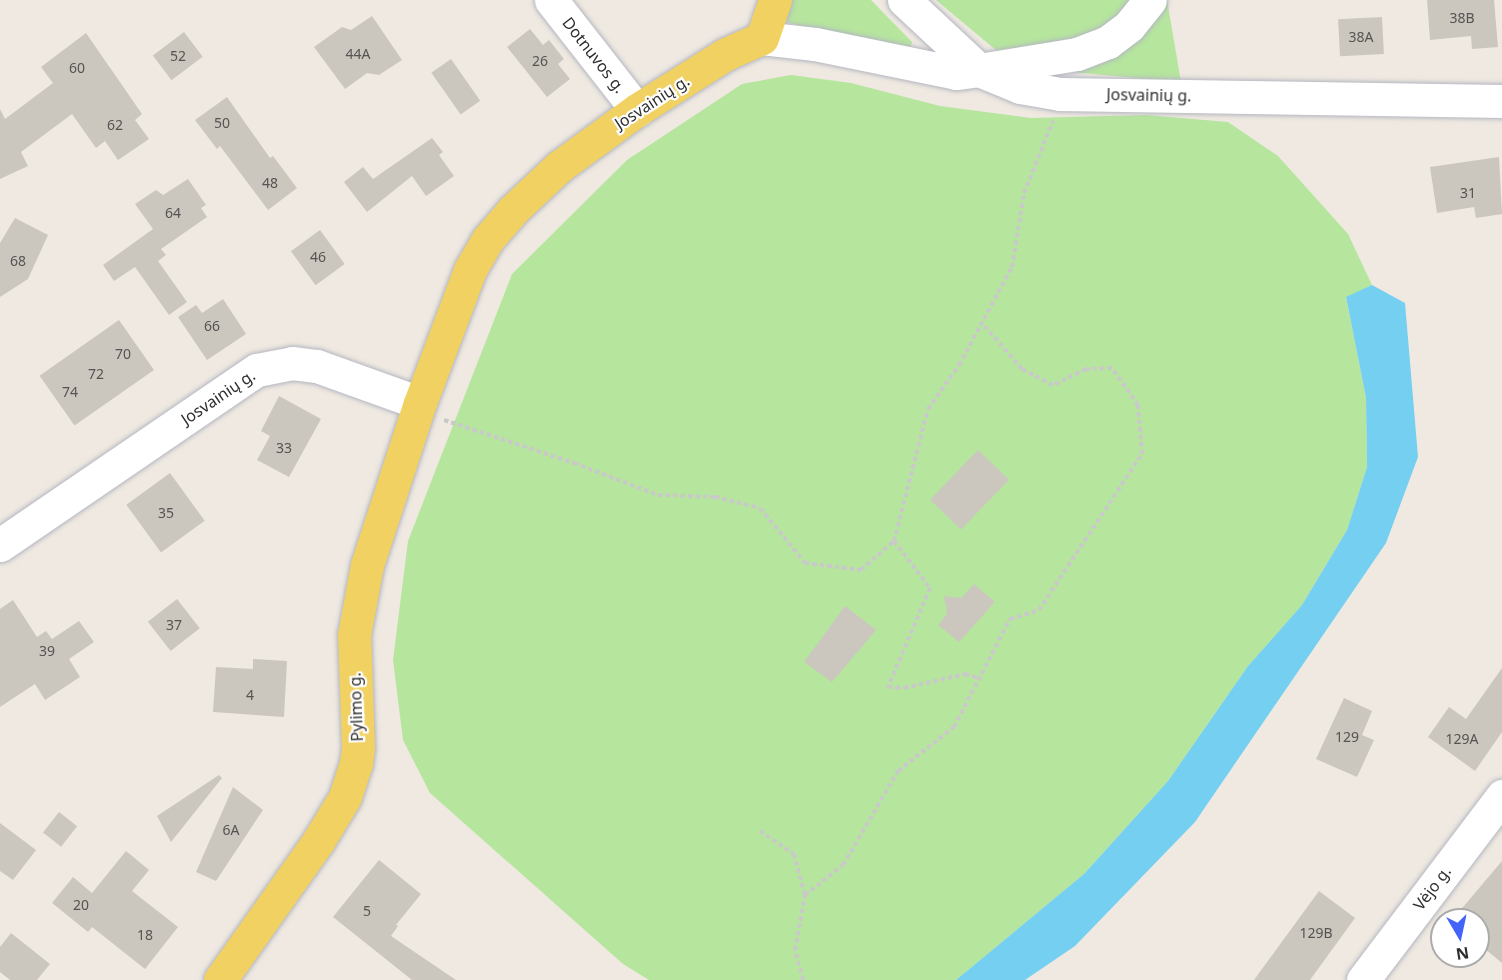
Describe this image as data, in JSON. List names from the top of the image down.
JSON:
{
  "streets": {
    "main road": ["Josvainių g.", "Pylimo g."],
    "street": ["Dotnuvos g.", "Vėjo g."]
  },
  "crossings": [
    ["Dotnuvos g.", "Josvainių g."],
    ["Josvainių g.", "Pylimo g."]
  ],
  "house_numbers": [
    "38B",
    "38A",
    "44A",
    "52",
    "26",
    "60",
    "50",
    "62",
    "48",
    "31",
    "64",
    "46",
    "68",
    "66",
    "70",
    "72",
    "74",
    "33",
    "35",
    "37",
    "39",
    "4",
    "129",
    "129A",
    "6A",
    "20",
    "5",
    "129B",
    "18"
  ],
  "north": "bottom"
}
